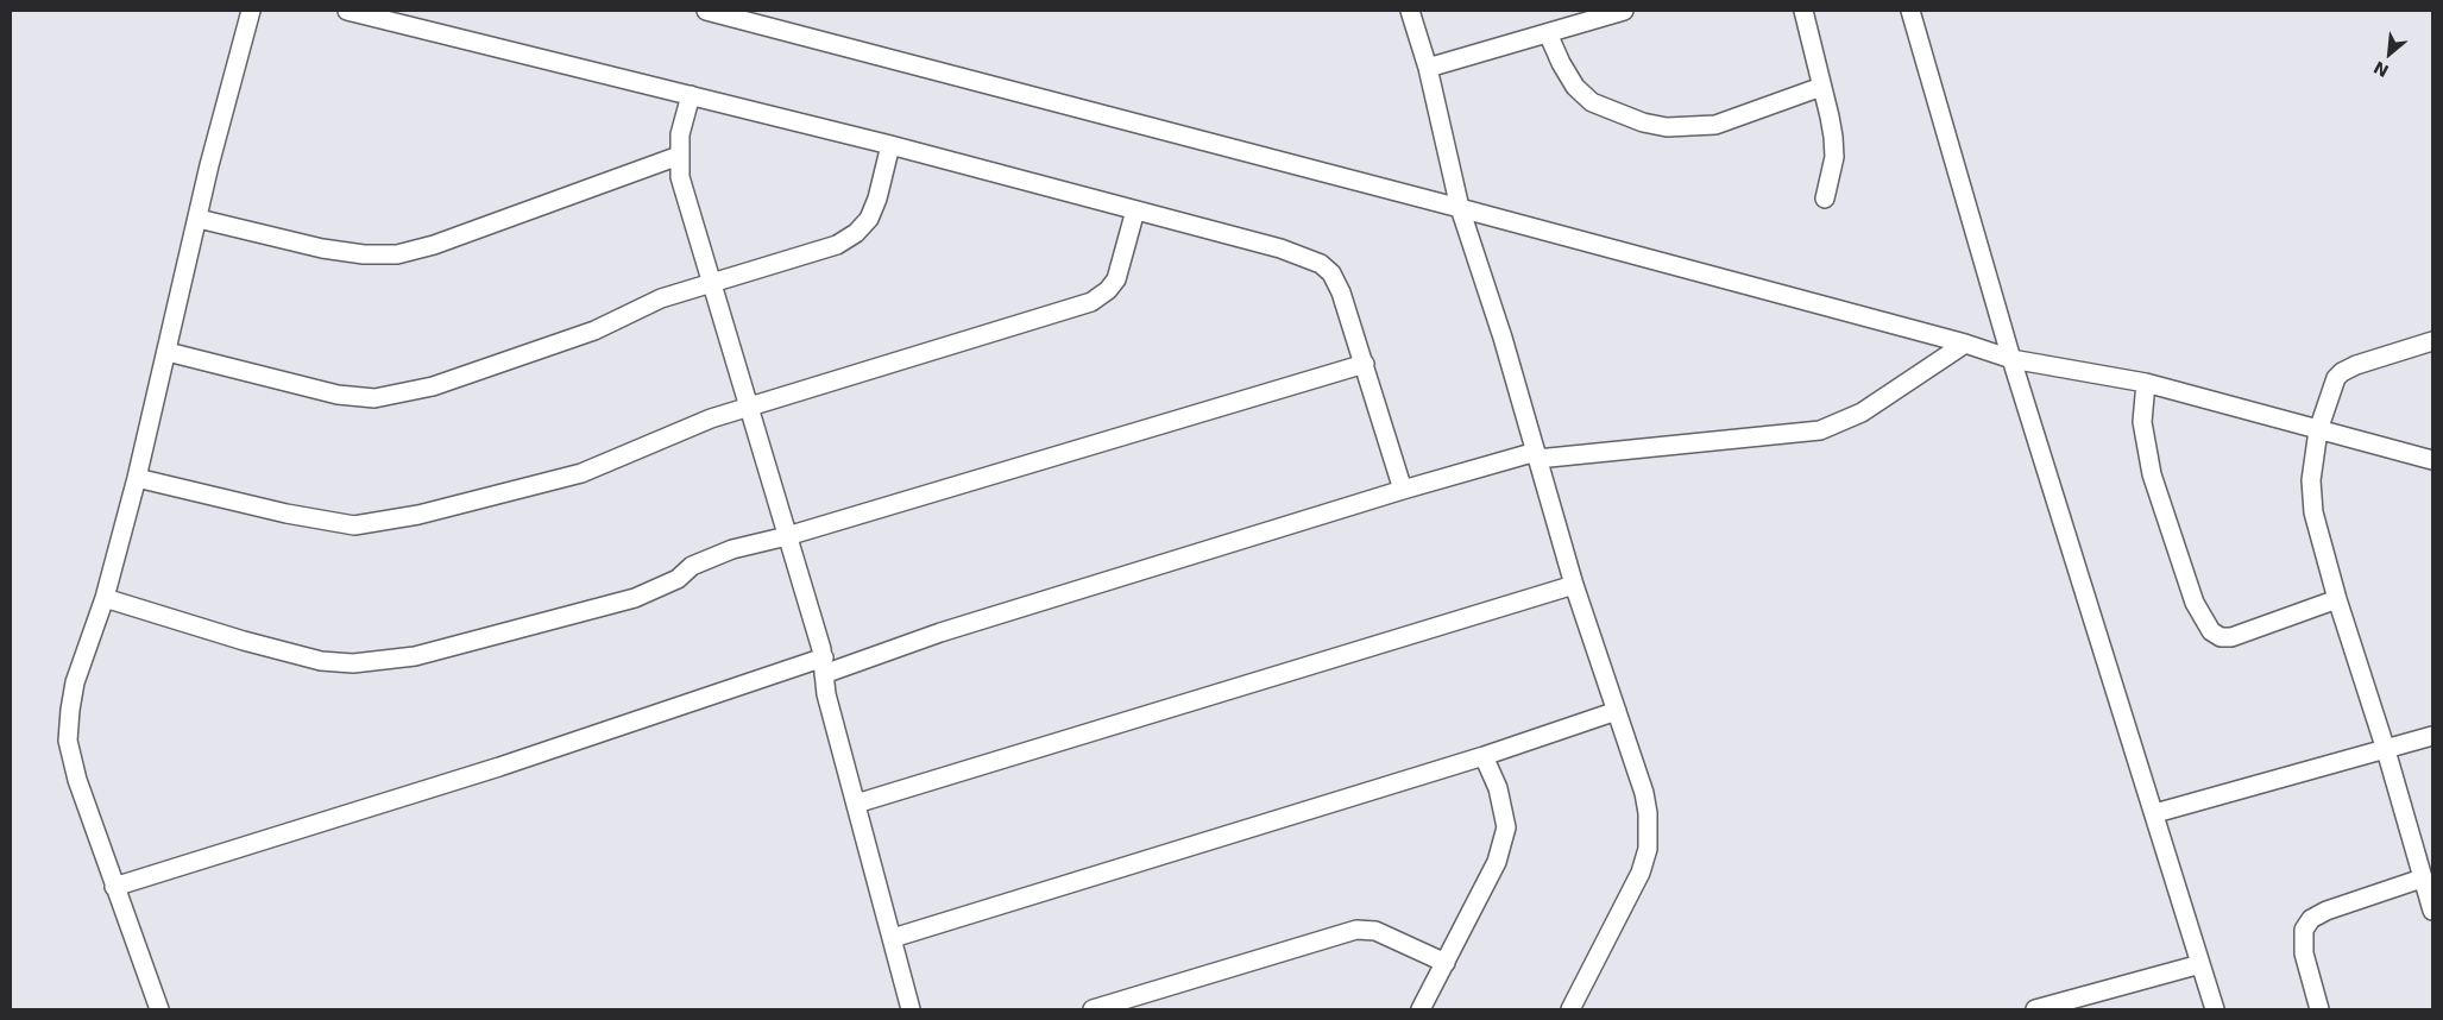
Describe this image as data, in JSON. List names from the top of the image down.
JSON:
{
  "north": "bottom left"
}
